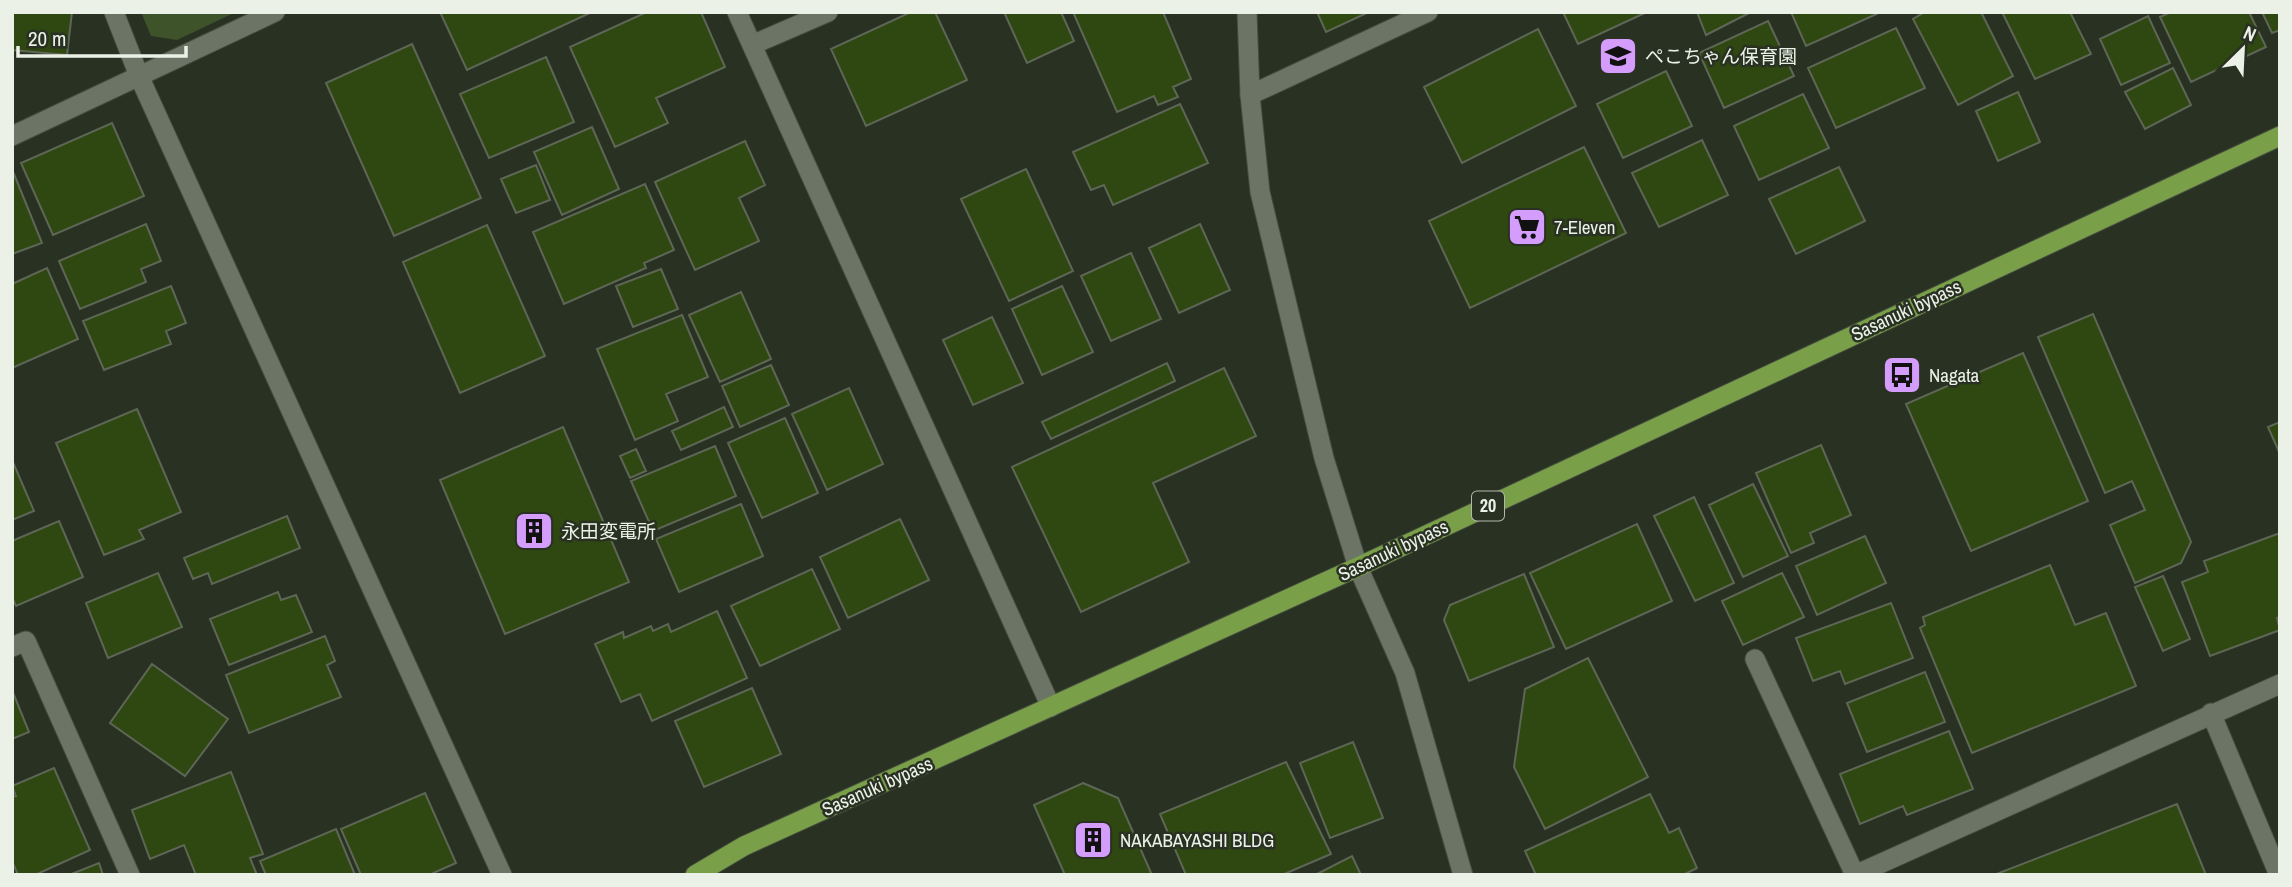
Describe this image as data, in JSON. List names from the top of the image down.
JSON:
{
  "streets": {
    "main road": ["Sasanuki bypass", "20"]
  },
  "places": {
    "school or university": ["ぺこちゃん保育園"],
    "supermarket": ["7-Eleven"],
    "bus stop": ["Nagata"],
    "building": ["永田変電所", "NAKABAYASHI BLDG"]
  },
  "scale_bar": "20 m",
  "north": "top right"
}
